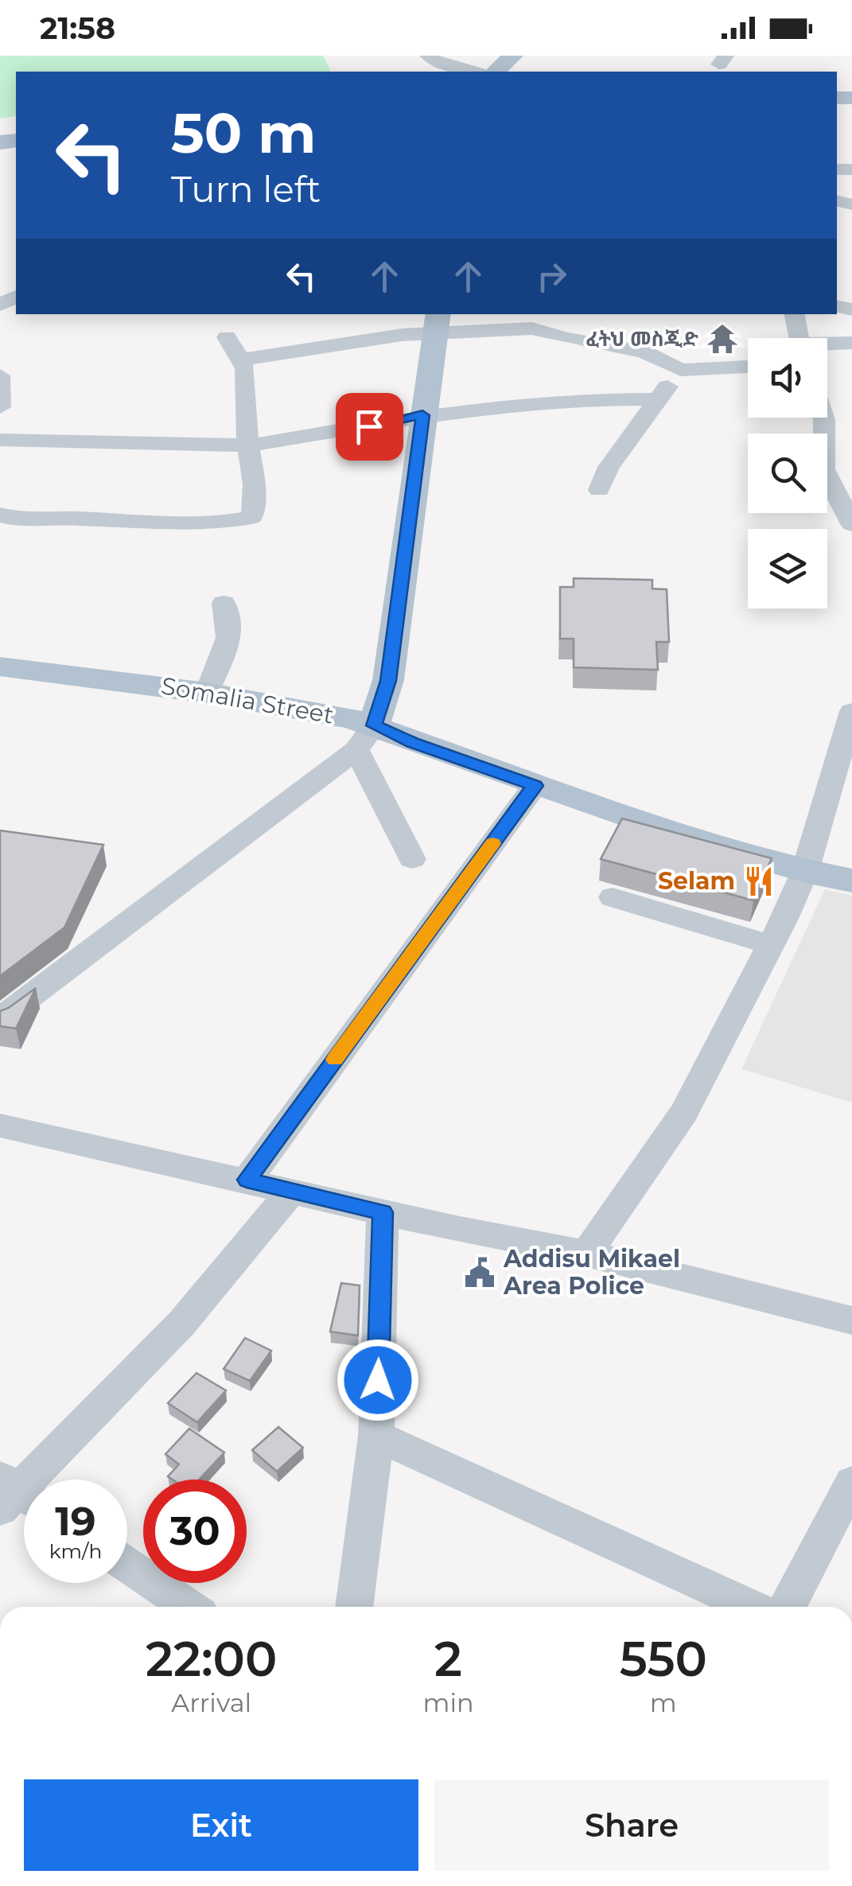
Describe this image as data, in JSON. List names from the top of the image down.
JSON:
{
  "streets": {
    "main road": ["Somalia Street"]
  },
  "places": {
    "temple": ["ፈትህ መስጂድ"],
    "restaurant": ["Selam"],
    "public building": ["Addisu Mikael Area Police"]
  },
  "page": {
    "status": "21:58",
    "turn": ["50 m", "Turn left"],
    "speed": "19 km/h",
    "limit": "30",
    "eta": [
      "22:00",
      "Arrival",
      "2",
      "min",
      "550",
      "m"
    ],
    "buttons": ["Exit", "Share"]
  }
}
